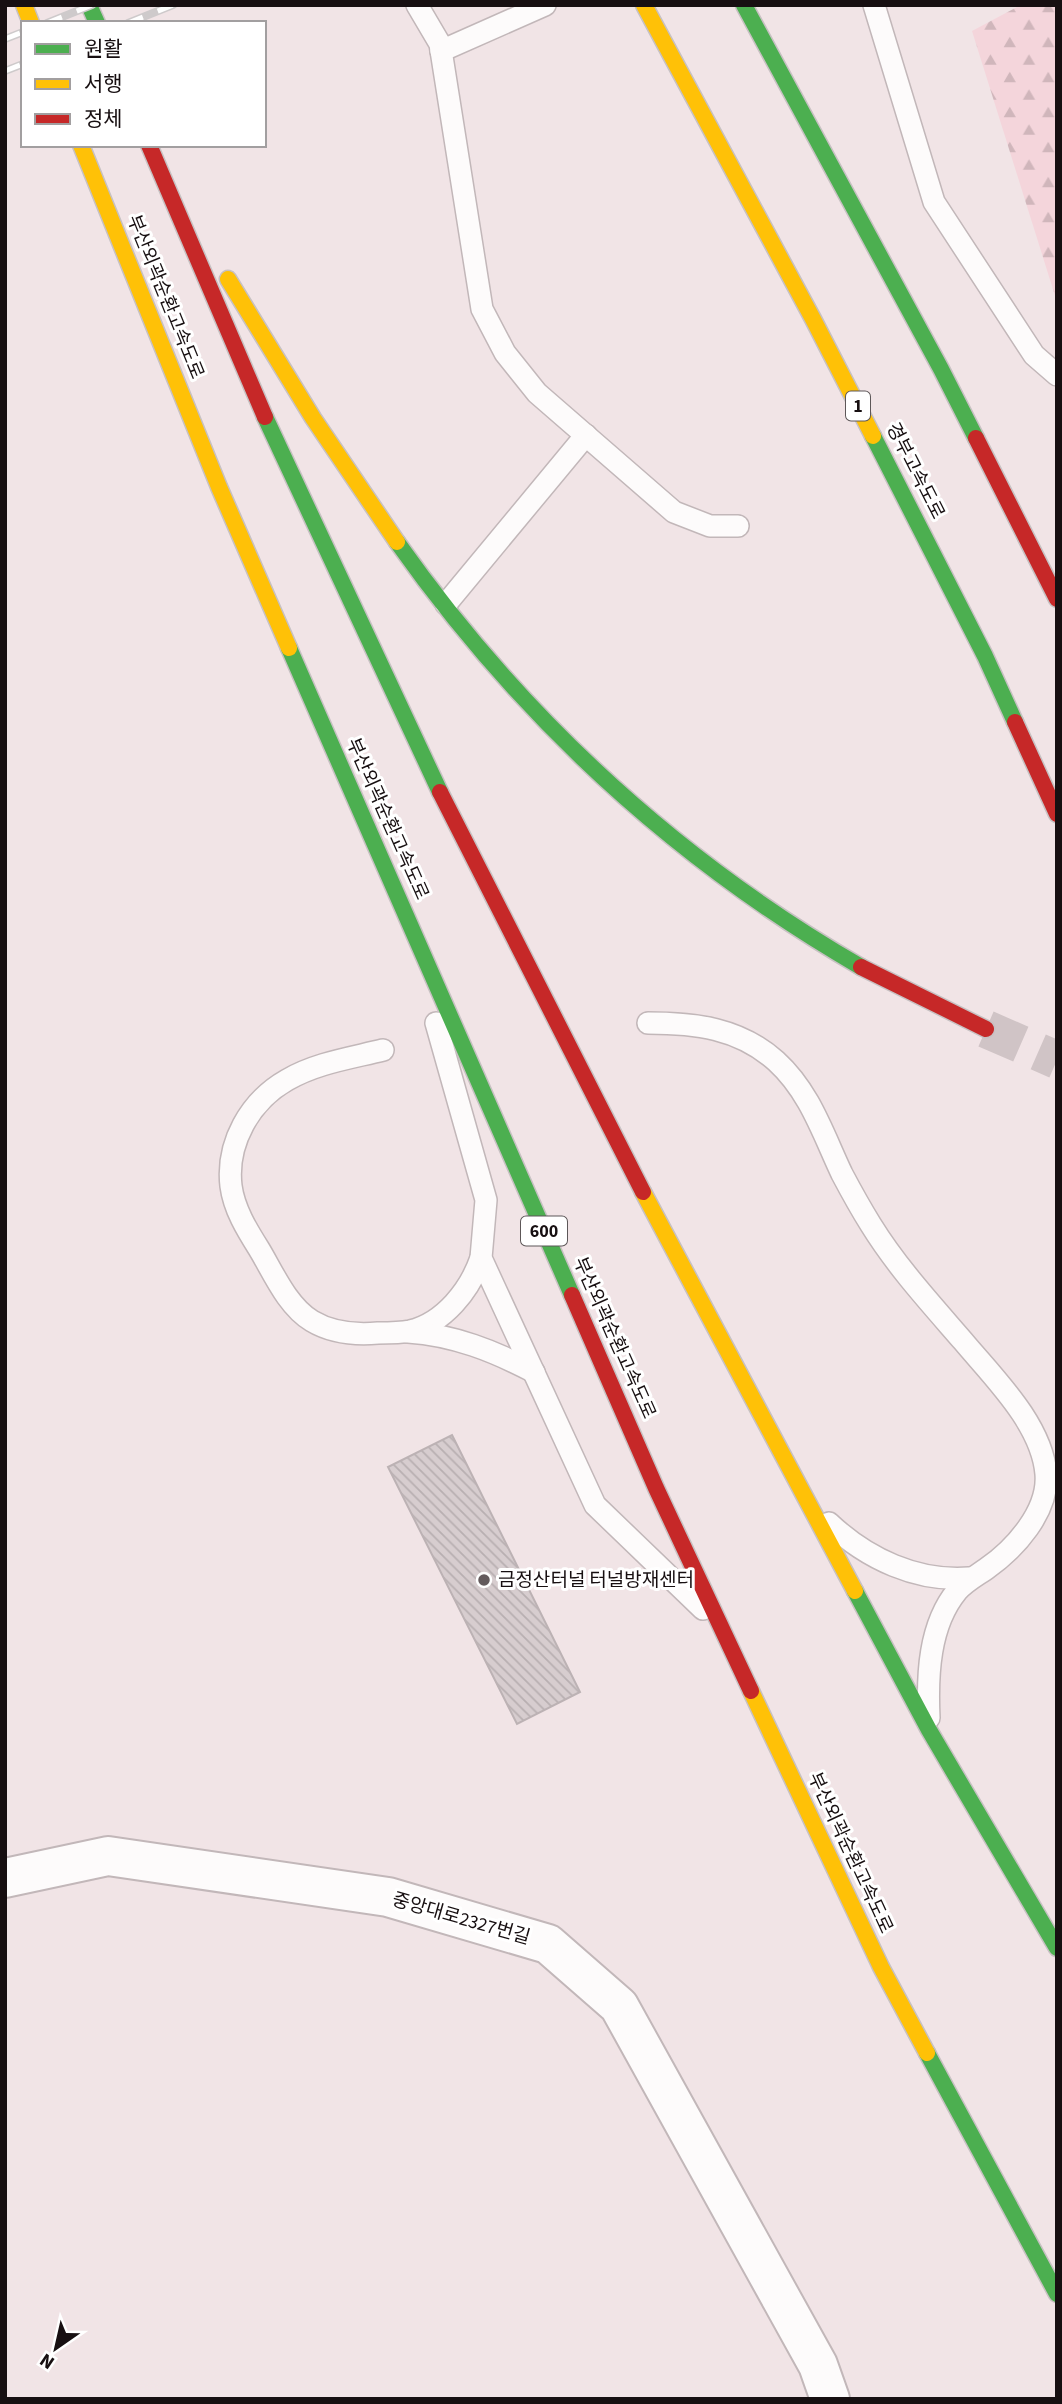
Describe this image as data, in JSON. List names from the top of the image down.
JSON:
{
  "streets": {
    "highway": [
      "부산외곽순환고속도로",
      "1",
      "경부고속도로",
      "600"
    ],
    "street": ["중앙대로2327번길"]
  },
  "places": ["금정산터널 터널방재센터"],
  "legend": ["원활", "서행", "정체"],
  "north": "bottom left"
}
